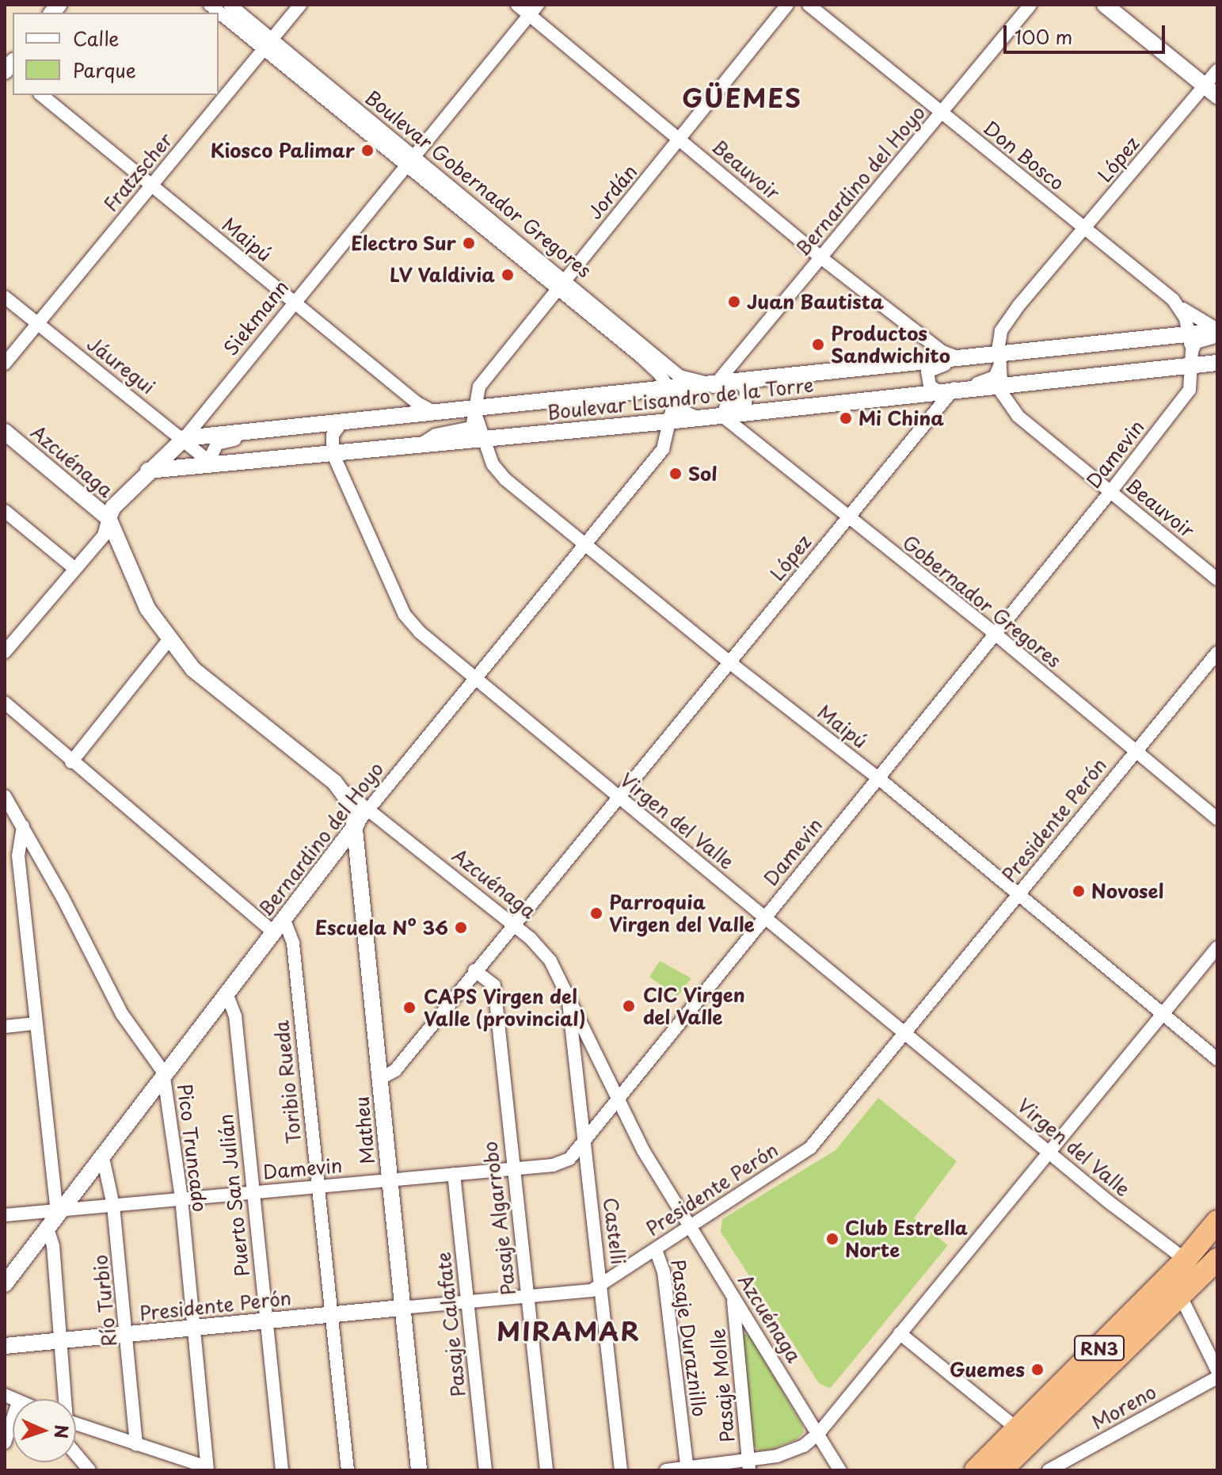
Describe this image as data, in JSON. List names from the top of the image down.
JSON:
{
  "streets": {
    "highway": ["RN3"],
    "street": [
      "Don Bosco",
      "López",
      "Beauvoir",
      "Fratzscher",
      "Bernardino del Hoyo",
      "Boulevar Gobernador Gregores",
      "Jordán",
      "Maipú",
      "Siekmann",
      "Jáuregui",
      "Boulevar Lisandro de la Torre",
      "Damevin",
      "Azcuénaga",
      "Gobernador Gregores",
      "Presidente Perón",
      "Virgen del Valle",
      "Toribio Rueda",
      "Matheu",
      "Pico Truncado",
      "Puerto San Julián",
      "Pasaje Algarrobo",
      "Castelli",
      "Río Turbio",
      "Pasaje Calafate",
      "Pasaje Duraznillo",
      "Pasaje Molle",
      "Moreno"
    ]
  },
  "crossings": [
    ["Don Bosco", "López"],
    ["Don Bosco", "Bernardino del Hoyo"],
    ["Don Bosco", "Boulevar Lisandro de la Torre"],
    ["Don Bosco", "Damevin"],
    ["López", "Beauvoir"],
    ["López", "Maipú"],
    ["López", "Boulevar Lisandro de la Torre"],
    ["López", "Azcuénaga"],
    ["López", "Gobernador Gregores"],
    ["López", "Virgen del Valle"],
    ["López", "Matheu"],
    ["López", "Pasaje Algarrobo"],
    ["Beauvoir", "Bernardino del Hoyo"],
    ["Beauvoir", "Jordán"],
    ["Beauvoir", "Siekmann"],
    ["Beauvoir", "Boulevar Lisandro de la Torre"],
    ["Beauvoir", "Damevin"],
    ["Fratzscher", "Boulevar Gobernador Gregores"],
    ["Fratzscher", "Maipú"],
    ["Fratzscher", "Jáuregui"],
    ["Bernardino del Hoyo", "Boulevar Gobernador Gregores"],
    ["Bernardino del Hoyo", "Maipú"],
    ["Bernardino del Hoyo", "Boulevar Lisandro de la Torre"],
    ["Bernardino del Hoyo", "Damevin"],
    ["Bernardino del Hoyo", "Azcuénaga"],
    ["Bernardino del Hoyo", "Virgen del Valle"],
    ["Bernardino del Hoyo", "Toribio Rueda"],
    ["Bernardino del Hoyo", "Matheu"],
    ["Bernardino del Hoyo", "Pico Truncado"],
    ["Bernardino del Hoyo", "Puerto San Julián"],
    ["Bernardino del Hoyo", "Río Turbio"],
    ["Boulevar Gobernador Gregores", "Jordán"],
    ["Boulevar Gobernador Gregores", "Siekmann"],
    ["Boulevar Gobernador Gregores", "Boulevar Lisandro de la Torre"],
    ["Jordán", "Maipú"],
    ["Jordán", "Boulevar Lisandro de la Torre"],
    ["Maipú", "Siekmann"],
    ["Maipú", "Boulevar Lisandro de la Torre"],
    ["Maipú", "Damevin"],
    ["Maipú", "Presidente Perón"],
    ["Siekmann", "Jáuregui"],
    ["Siekmann", "Boulevar Lisandro de la Torre"],
    ["Siekmann", "Azcuénaga"],
    ["Jáuregui", "Boulevar Lisandro de la Torre"],
    ["Boulevar Lisandro de la Torre", "Damevin"],
    ["Boulevar Lisandro de la Torre", "Gobernador Gregores"],
    ["Boulevar Lisandro de la Torre", "Virgen del Valle"],
    ["Damevin", "Azcuénaga"],
    ["Damevin", "Gobernador Gregores"],
    ["Damevin", "Virgen del Valle"],
    ["Damevin", "Toribio Rueda"],
    ["Damevin", "Matheu"],
    ["Damevin", "Pico Truncado"],
    ["Damevin", "Puerto San Julián"],
    ["Damevin", "Pasaje Algarrobo"],
    ["Damevin", "Castelli"],
    ["Damevin", "Río Turbio"],
    ["Damevin", "Pasaje Calafate"],
    ["Azcuénaga", "Presidente Perón"],
    ["Azcuénaga", "Matheu"],
    ["Azcuénaga", "Castelli"],
    ["Azcuénaga", "Pasaje Molle"],
    ["Gobernador Gregores", "Presidente Perón"],
    ["Presidente Perón", "Virgen del Valle"],
    ["Presidente Perón", "Toribio Rueda"],
    ["Presidente Perón", "Matheu"],
    ["Presidente Perón", "Pico Truncado"],
    ["Presidente Perón", "Puerto San Julián"],
    ["Presidente Perón", "Pasaje Algarrobo"],
    ["Presidente Perón", "Castelli"],
    ["Presidente Perón", "Río Turbio"],
    ["Presidente Perón", "Pasaje Calafate"],
    ["Presidente Perón", "Pasaje Duraznillo"],
    ["Virgen del Valle", "RN3"]
  ],
  "districts": ["GÜEMES", "MIRAMAR"],
  "places": [
    "Kiosco Palimar",
    "Electro Sur",
    "LV Valdivia",
    "Juan Bautista",
    "Productos Sandwichito",
    "Mi China",
    "Sol",
    "Novosel",
    "Parroquia Virgen del Valle",
    "Escuela Nº 36",
    "CIC Virgen del Valle",
    "CAPS Virgen del Valle (provincial)",
    "Club Estrella Norte",
    "Guemes"
  ],
  "legend": ["Calle", "Parque"],
  "scale_bar": "100 m",
  "north": "right"
}
